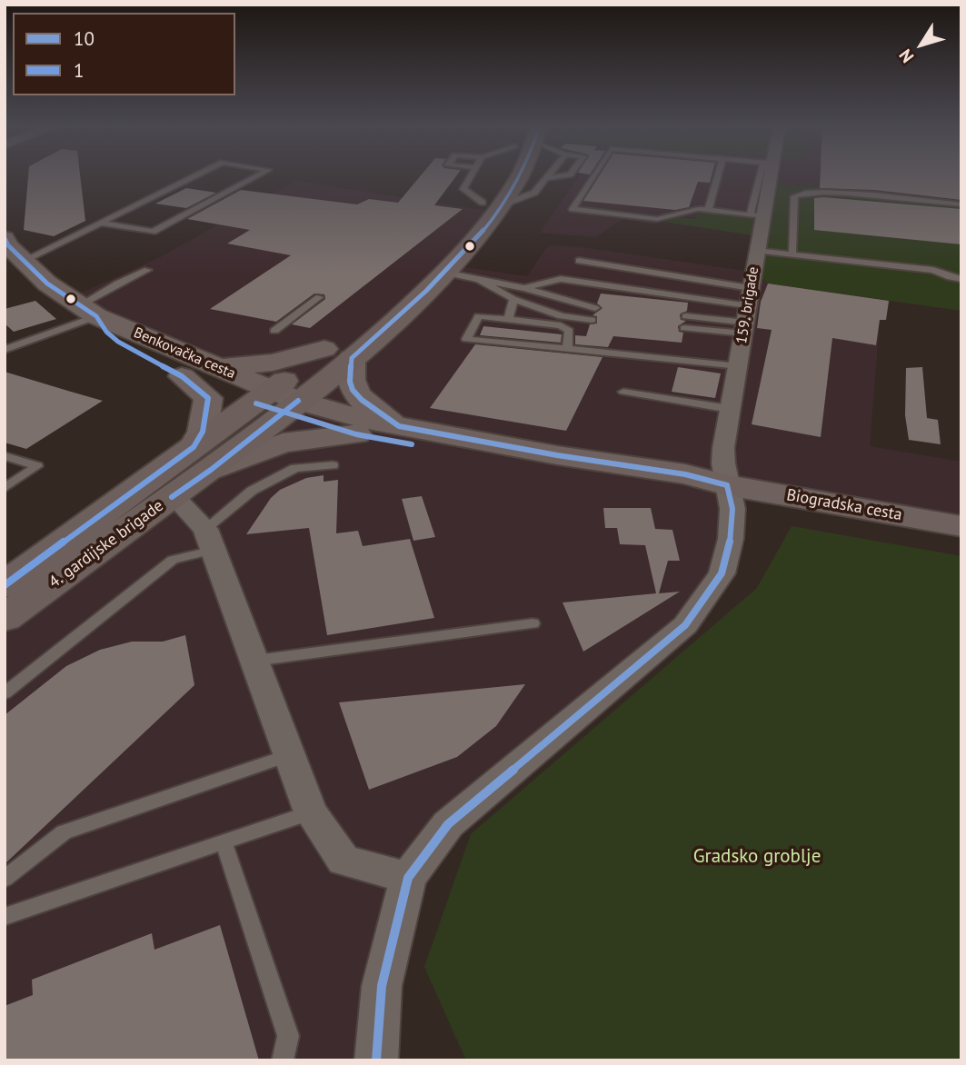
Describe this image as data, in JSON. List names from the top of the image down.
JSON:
{
  "streets": {
    "main road": ["Benkovačka cesta", "Biogradska cesta", "4. gardijske brigade"],
    "street": ["159. brigade"]
  },
  "crossings": [
    ["159. brigade", "Biogradska cesta"],
    ["Benkovačka cesta", "Biogradska cesta"],
    ["Benkovačka cesta", "4. gardijske brigade"],
    ["Biogradska cesta", "4. gardijske brigade"]
  ],
  "parks": ["Gradsko groblje"],
  "lines": ["transit line 10", "transit line 1"],
  "legend": ["10", "1"],
  "north": "bottom left"
}
